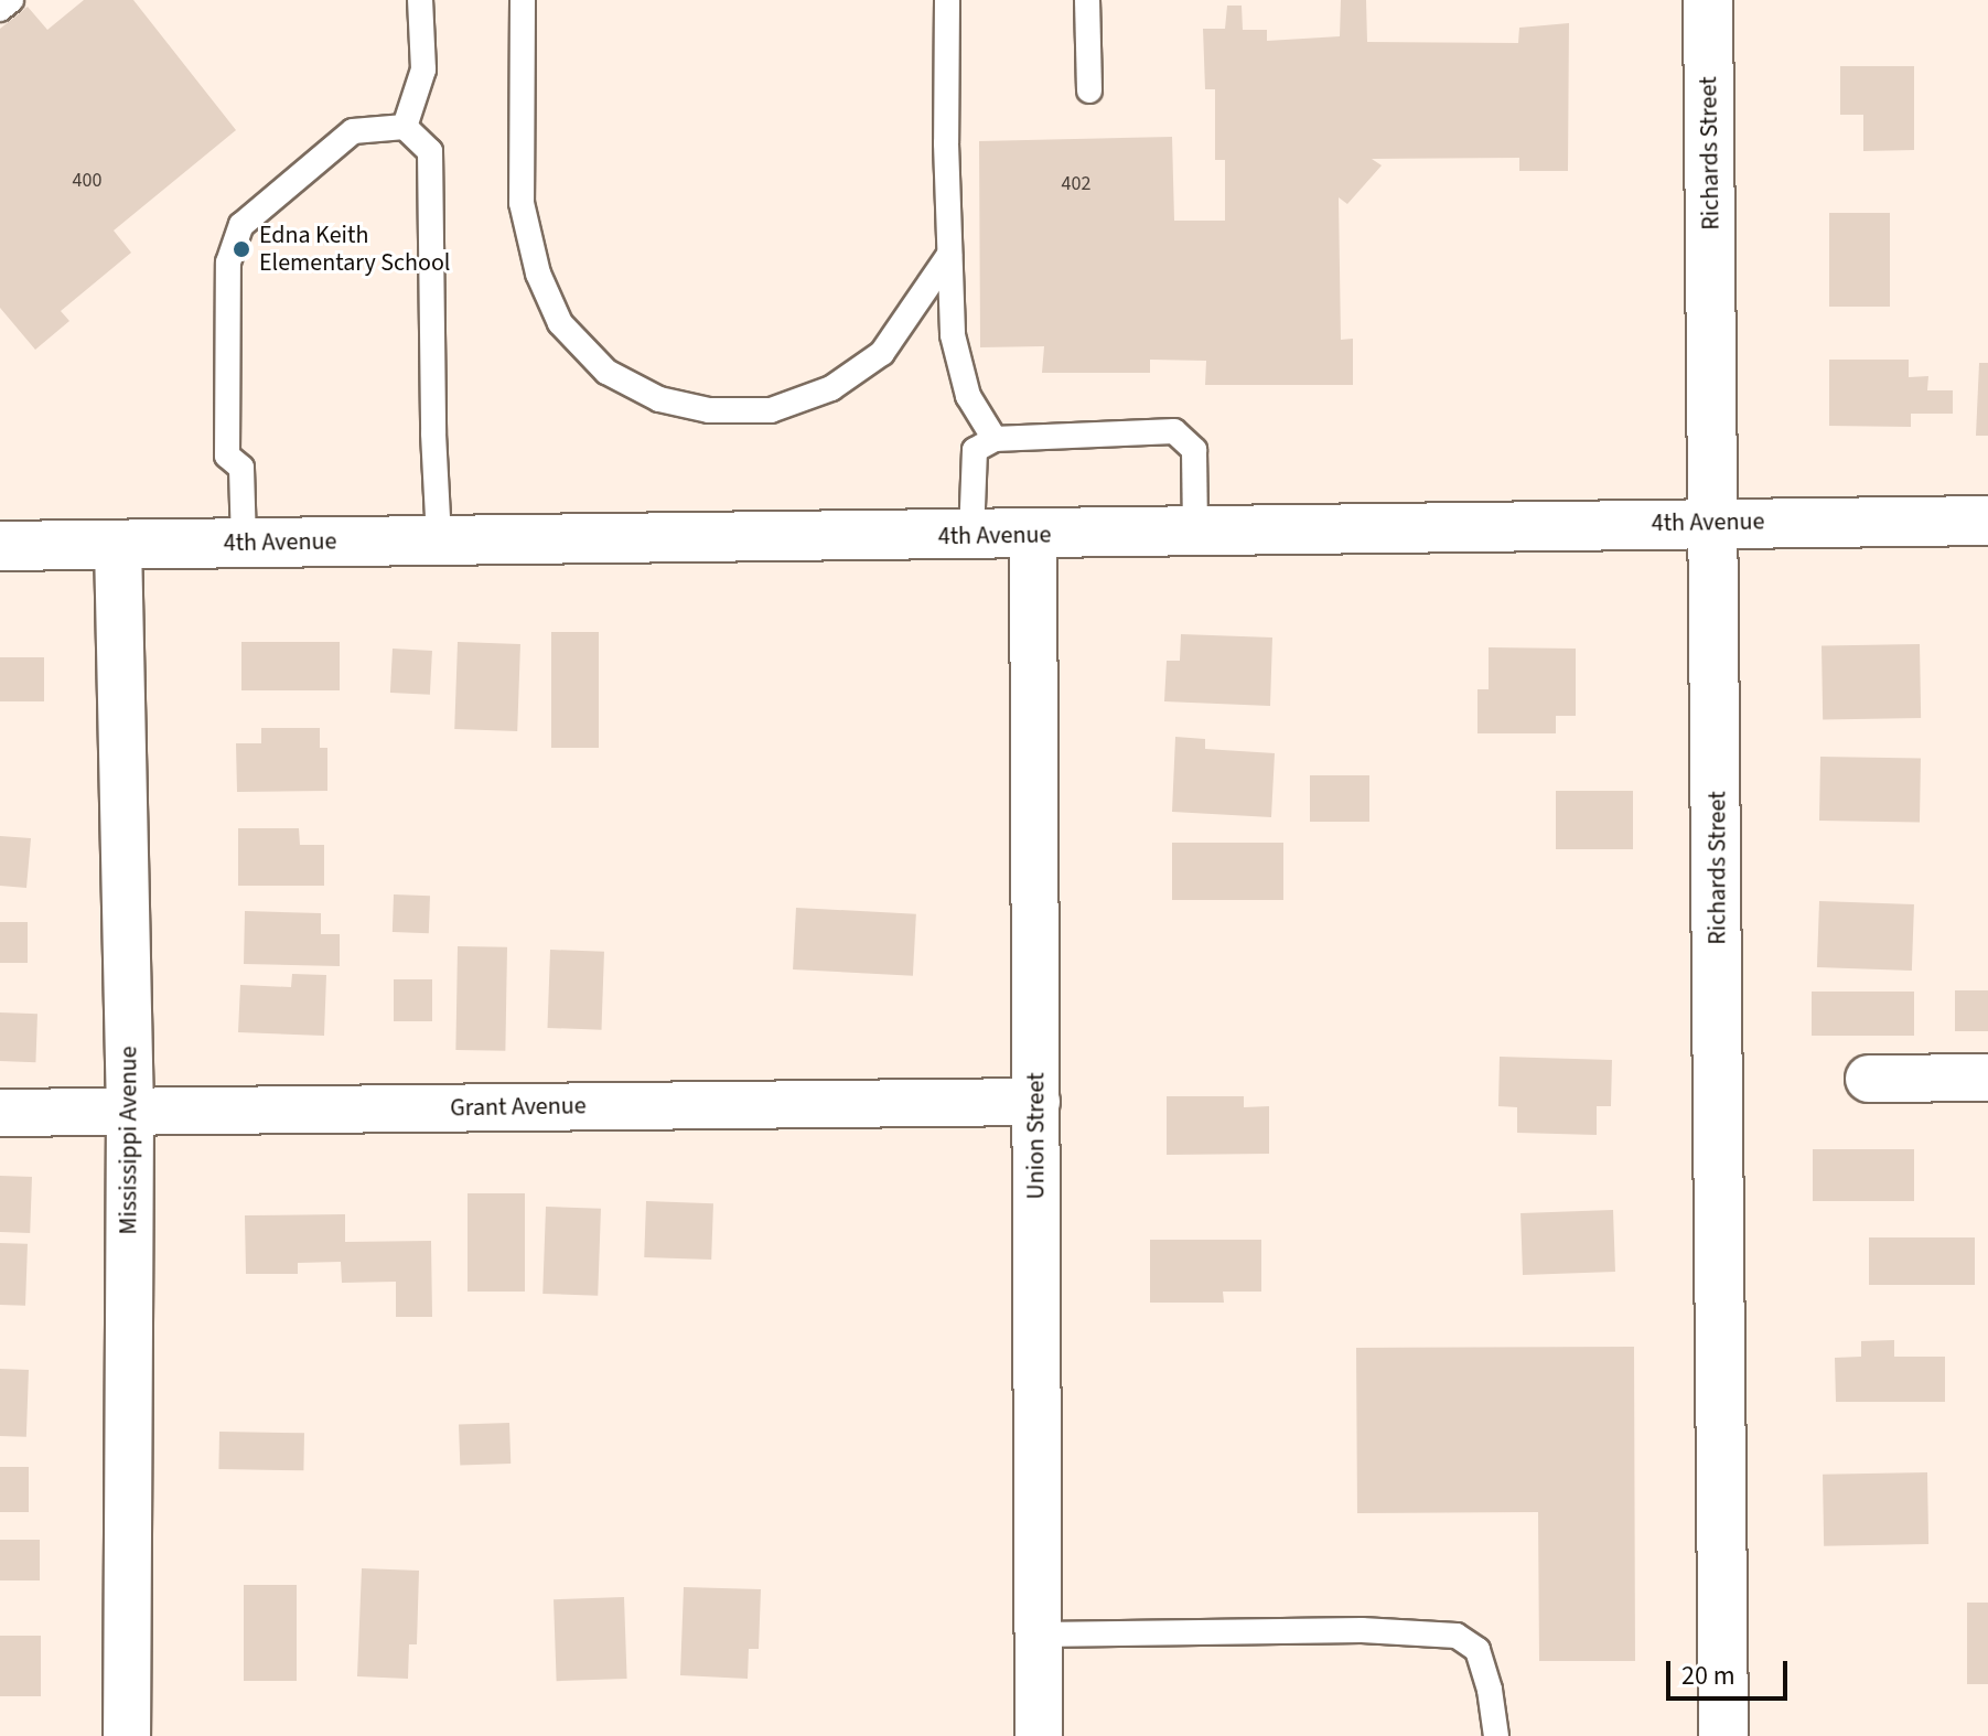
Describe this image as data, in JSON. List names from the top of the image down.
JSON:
{
  "streets": {
    "street": [
      "Richards Street",
      "4th Avenue",
      "Grant Avenue",
      "Union Street",
      "Mississippi Avenue"
    ]
  },
  "crossings": [
    ["Richards Street", "4th Avenue"],
    ["4th Avenue", "Union Street"],
    ["4th Avenue", "Mississippi Avenue"],
    ["Grant Avenue", "Union Street"],
    ["Grant Avenue", "Mississippi Avenue"]
  ],
  "places": ["Edna Keith Elementary School"],
  "house_numbers": ["400", "402"],
  "scale_bar": "20 m"
}
